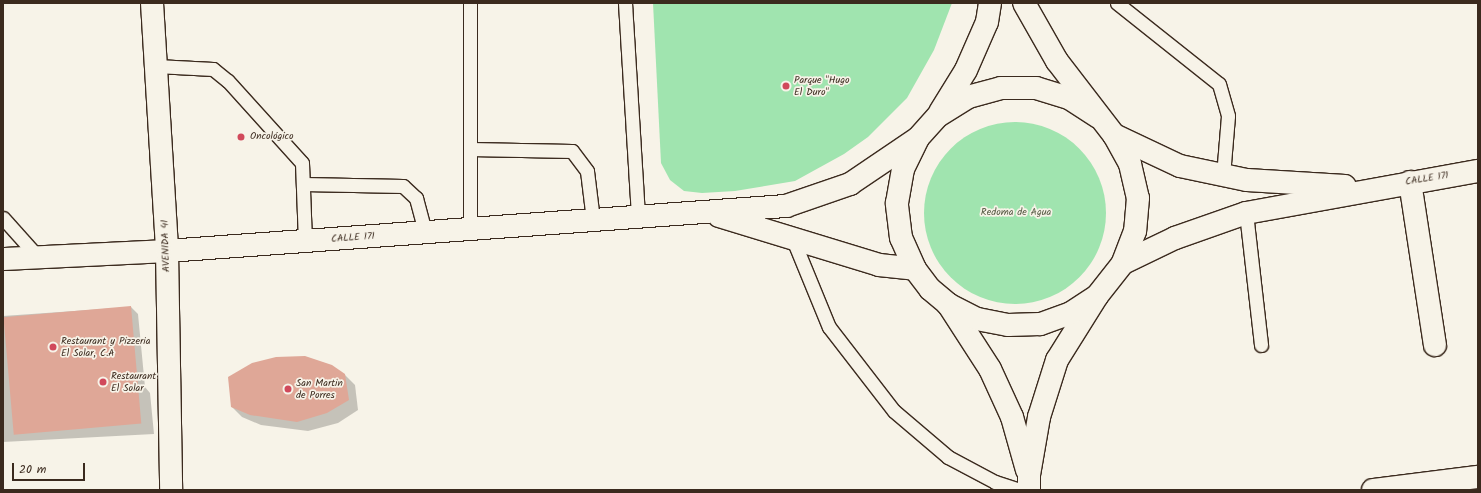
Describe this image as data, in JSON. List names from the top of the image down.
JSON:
{
  "streets": {
    "street": ["CALLE 171", "AVENIDA 41"]
  },
  "crossings": [
    ["CALLE 171", "AVENIDA 41"]
  ],
  "parks": ["Redoma de Agua"],
  "places": [
    "Parque \"Hugo El Duro\"",
    "Oncológico",
    "Restaurant y Pizzeria El Solar, C.A",
    "Restaurant El Solar",
    "San Martin de Porres"
  ],
  "scale_bar": "20 m"
}
